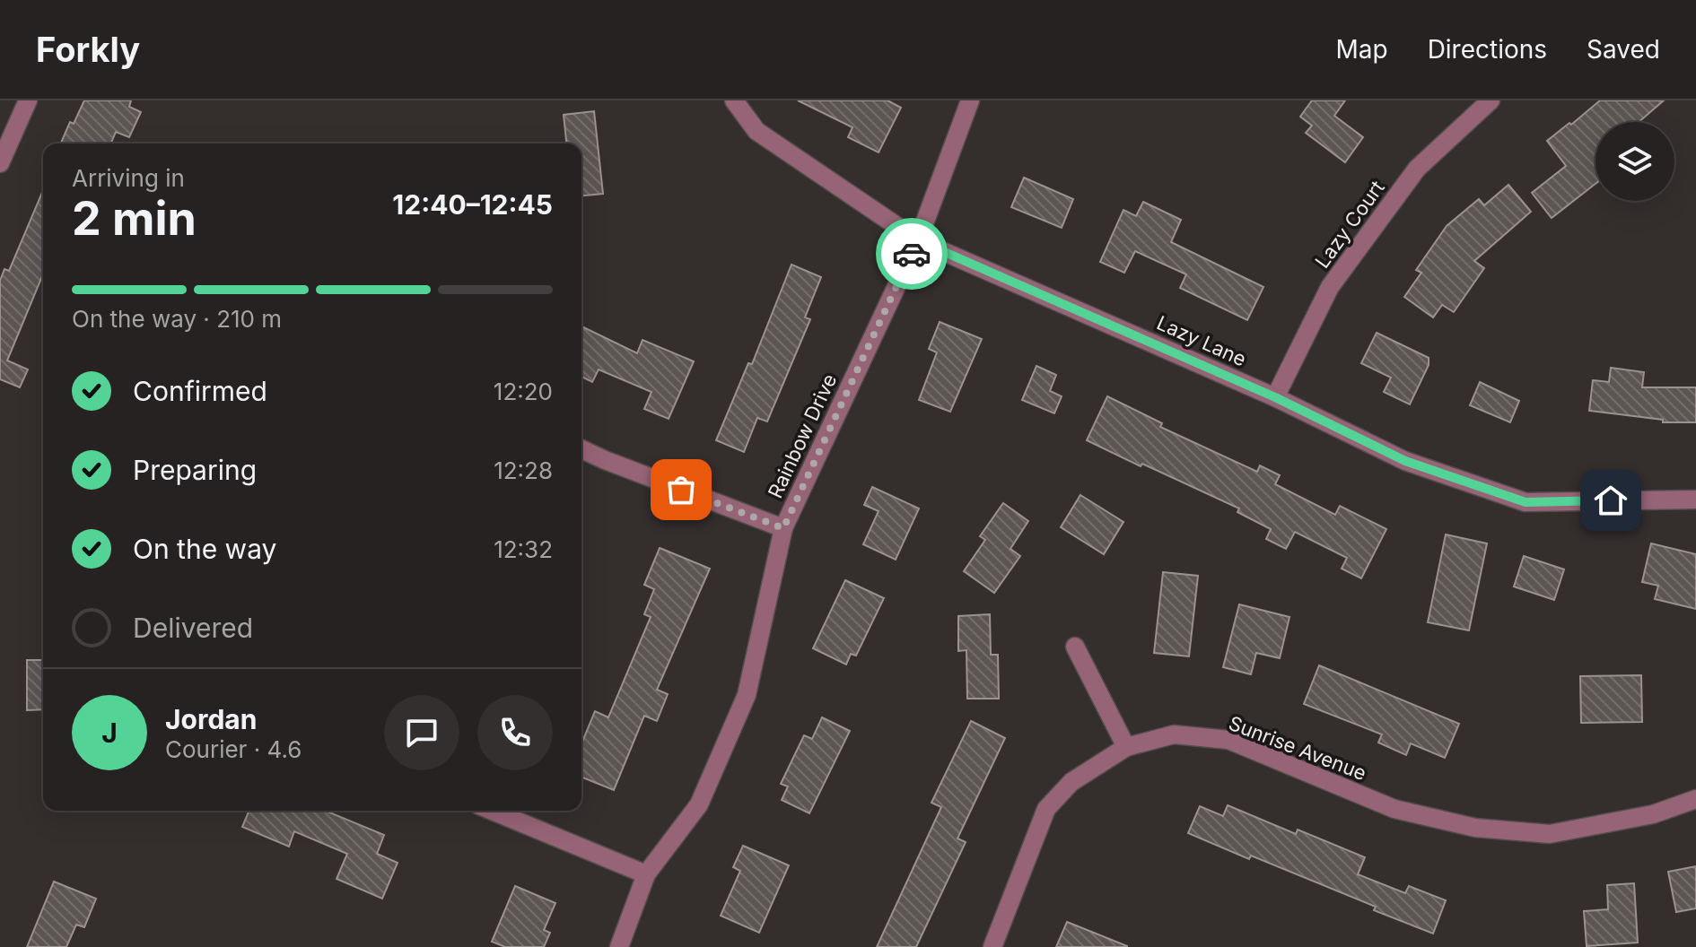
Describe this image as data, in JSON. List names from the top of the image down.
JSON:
{
  "streets": {
    "street": [
      "Lazy Court",
      "Lazy Lane",
      "Rainbow Drive",
      "Sunrise Avenue"
    ]
  },
  "crossings": [
    ["Lazy Court", "Lazy Lane"],
    ["Lazy Lane", "Rainbow Drive"]
  ],
  "page": {
    "header": "Forkly",
    "nav": ["Map", "Directions", "Saved"],
    "heading": ["2 min", "Arriving in", "12:40–12:45"],
    "panel": ["Jordan", "Courier · 4.6"],
    "bar": "On the way · 210 m",
    "list": [
      ["Confirmed", "12:20"],
      ["Preparing", "12:28"],
      ["On the way", "12:32"],
      "Delivered"
    ],
    "round": "J"
  }
}
